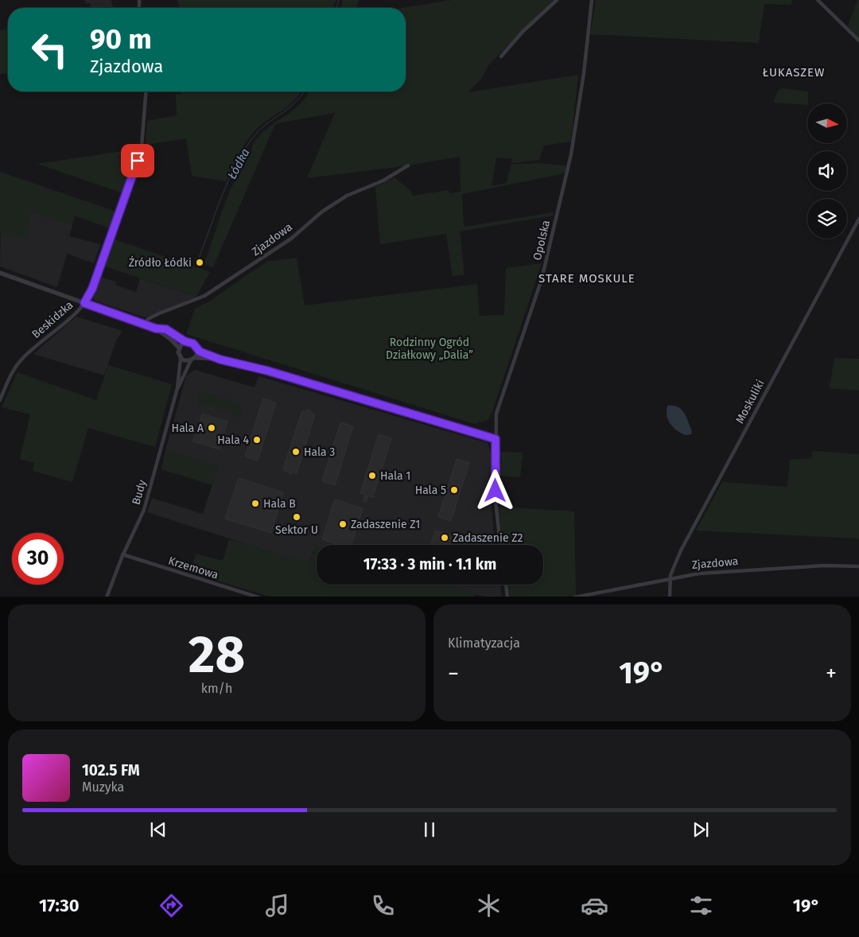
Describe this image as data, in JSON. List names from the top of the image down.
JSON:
{
  "streets": {
    "street": [
      "Zjazdowa",
      "Opolska",
      "Beskidzka",
      "Moskuliki",
      "Budy",
      "Krzemowa"
    ]
  },
  "crossings": [
    ["Zjazdowa", "Moskuliki"],
    ["Budy", "Krzemowa"]
  ],
  "districts": ["ŁUKASZEW", "STARE MOSKULE"],
  "water": ["Łódka"],
  "parks": ["Rodzinny Ogród Działkowy „Dalia”"],
  "places": [
    "Źródło Łódki",
    "Hala A",
    "Hala 4",
    "Hala 3",
    "Hala 1",
    "Hala 5",
    "Hala B",
    "Sektor U",
    "Zadaszenie Z1",
    "Zadaszenie Z2"
  ],
  "north": "right",
  "page": {
    "turn": ["90 m", "Zjazdowa"],
    "limit": "30",
    "trip": "17:33 · 3 min · 1.1 km",
    "tile": [
      ["28", "km/h"],
      "Klimatyzacja"
    ],
    "heat": ["−", "19°", "+"],
    "song": ["102.5 FM", "Muzyka"],
    "tabs": ["17:30", "19°"]
  }
}
